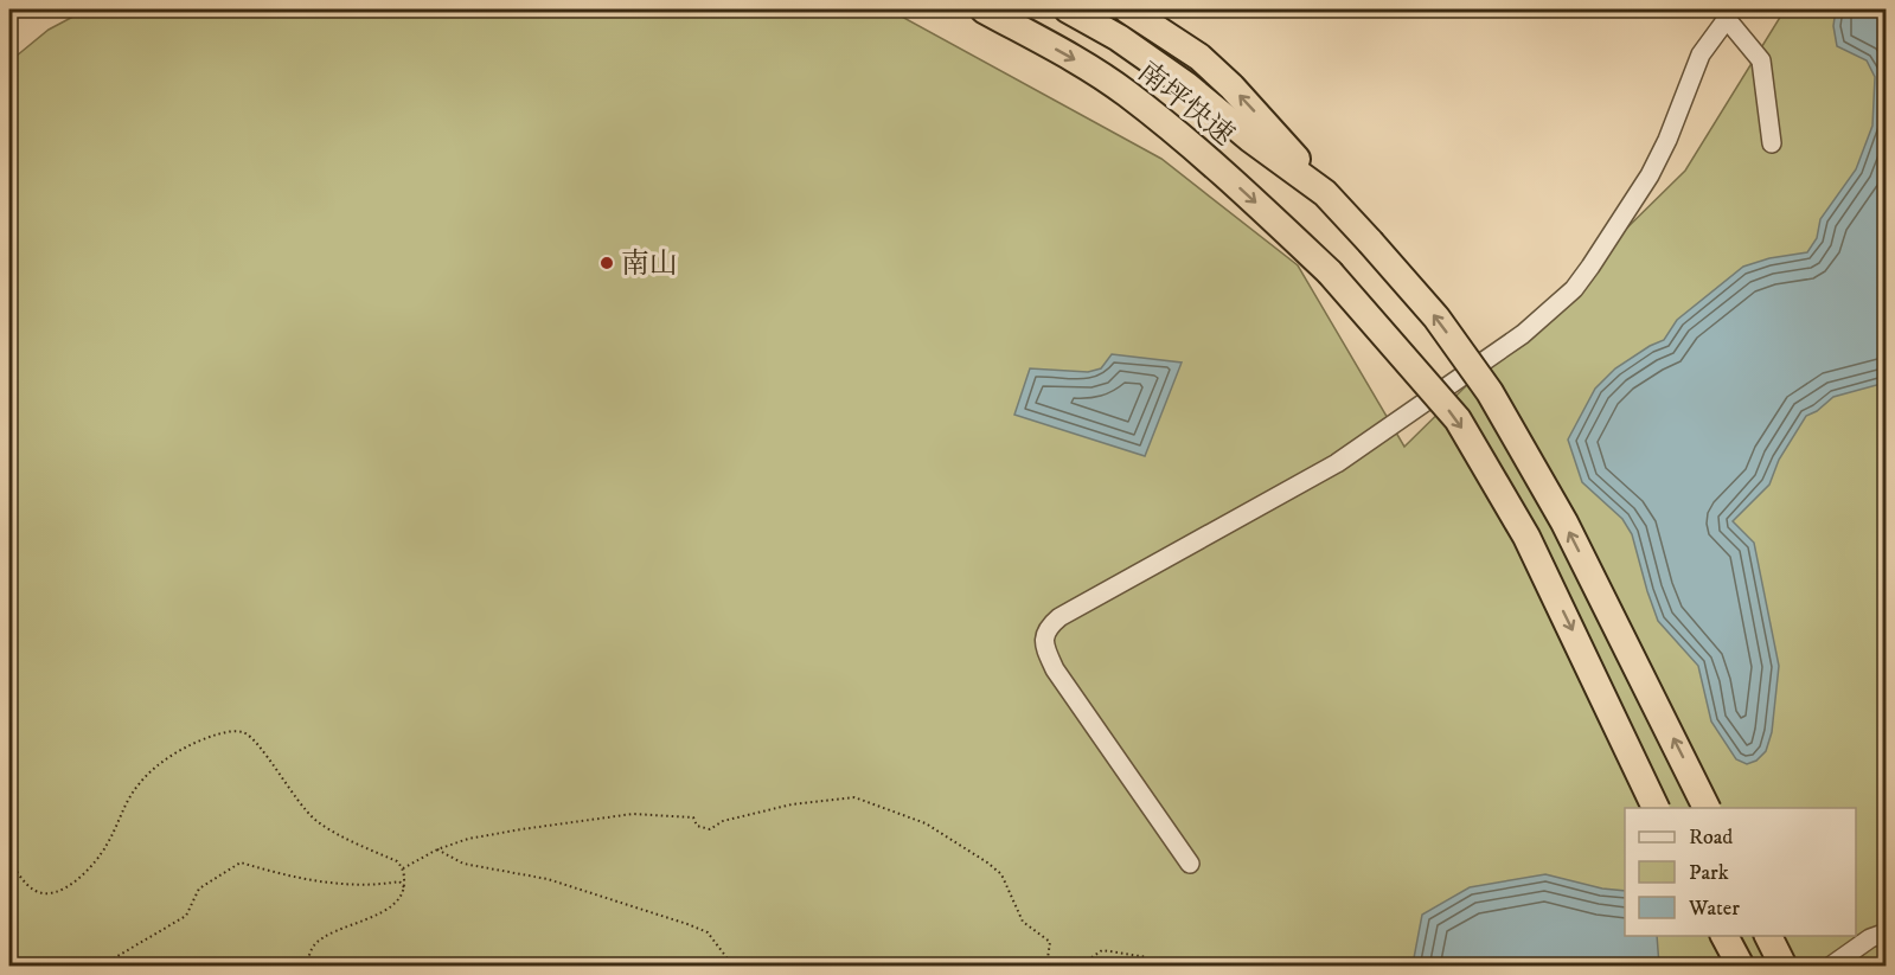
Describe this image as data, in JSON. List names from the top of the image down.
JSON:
{
  "streets": {
    "highway": ["南坪快速"]
  },
  "places": ["南山"],
  "legend": ["Road", "Park", "Water"]
}
